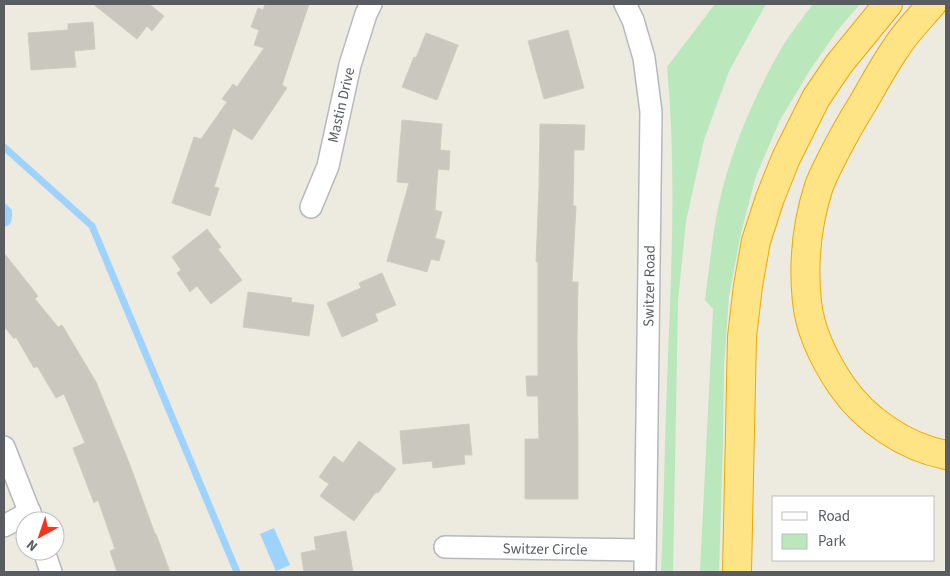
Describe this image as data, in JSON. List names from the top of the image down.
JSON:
{
  "streets": {
    "street": ["Mastin Drive", "Switzer Road", "Switzer Circle"]
  },
  "crossings": [
    ["Switzer Road", "Switzer Circle"]
  ],
  "legend": ["Road", "Park"],
  "north": "bottom left"
}
